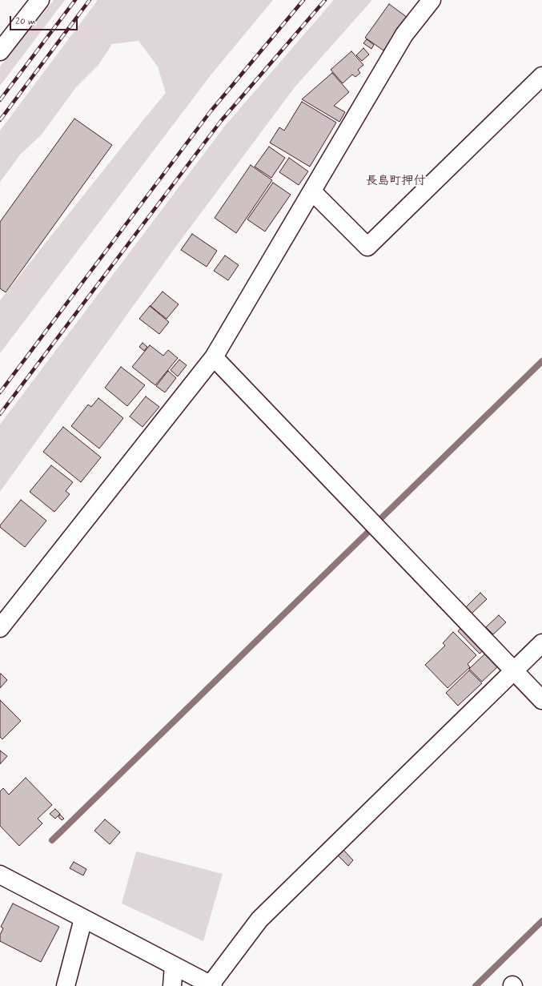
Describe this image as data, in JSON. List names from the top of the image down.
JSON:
{
  "districts": ["長島町押付"],
  "scale_bar": "20 m"
}
